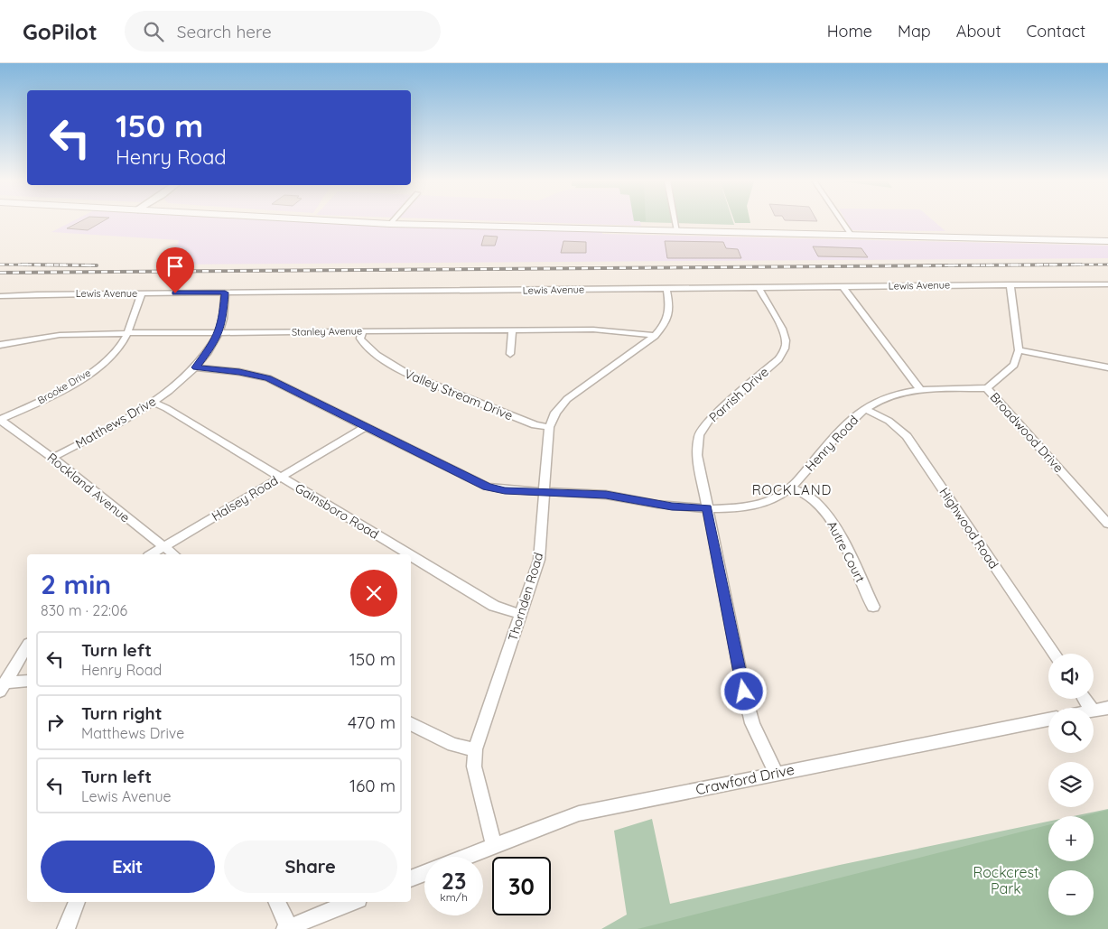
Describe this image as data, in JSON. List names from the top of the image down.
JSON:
{
  "streets": {
    "street": [
      "Lewis Avenue",
      "Stanley Avenue",
      "Brooke Drive",
      "Valley Stream Drive",
      "Parrish Drive",
      "Matthews Drive",
      "Broadwood Drive",
      "Henry Road",
      "Rockland Avenue",
      "Halsey Road",
      "Gainsboro Road",
      "Highwood Road",
      "Autre Court",
      "Thornden Road",
      "Crawford Drive"
    ]
  },
  "crossings": [
    ["Lewis Avenue", "Brooke Drive"],
    ["Lewis Avenue", "Parrish Drive"],
    ["Lewis Avenue", "Matthews Drive"],
    ["Lewis Avenue", "Thornden Road"],
    ["Stanley Avenue", "Brooke Drive"],
    ["Stanley Avenue", "Valley Stream Drive"],
    ["Stanley Avenue", "Matthews Drive"],
    ["Stanley Avenue", "Thornden Road"],
    ["Brooke Drive", "Rockland Avenue"],
    ["Valley Stream Drive", "Thornden Road"],
    ["Parrish Drive", "Henry Road"],
    ["Parrish Drive", "Crawford Drive"],
    ["Matthews Drive", "Henry Road"],
    ["Matthews Drive", "Rockland Avenue"],
    ["Matthews Drive", "Gainsboro Road"],
    ["Broadwood Drive", "Henry Road"],
    ["Henry Road", "Halsey Road"],
    ["Henry Road", "Highwood Road"],
    ["Henry Road", "Autre Court"],
    ["Henry Road", "Thornden Road"],
    ["Rockland Avenue", "Halsey Road"],
    ["Halsey Road", "Gainsboro Road"],
    ["Gainsboro Road", "Thornden Road"],
    ["Thornden Road", "Crawford Drive"]
  ],
  "districts": ["ROCKLAND"],
  "parks": ["Rockcrest Park"],
  "page": {
    "header": "GoPilot",
    "search": "Search here",
    "nav": [
      "Home",
      "Map",
      "About",
      "Contact"
    ],
    "turn": ["150 m", "Henry Road"],
    "heading": ["2 min", "830 m · 22:06"],
    "list": [
      {
        "name": "Turn left",
        "note": "Henry Road",
        "value": "150 m"
      },
      {
        "name": "Turn right",
        "note": "Matthews Drive",
        "value": "470 m"
      },
      {
        "name": "Turn left",
        "note": "Lewis Avenue",
        "value": "160 m"
      }
    ],
    "map_buttons": ["+", "−"],
    "buttons": ["Exit", "Share"],
    "speed": "23 km/h",
    "limit": "30"
  }
}
